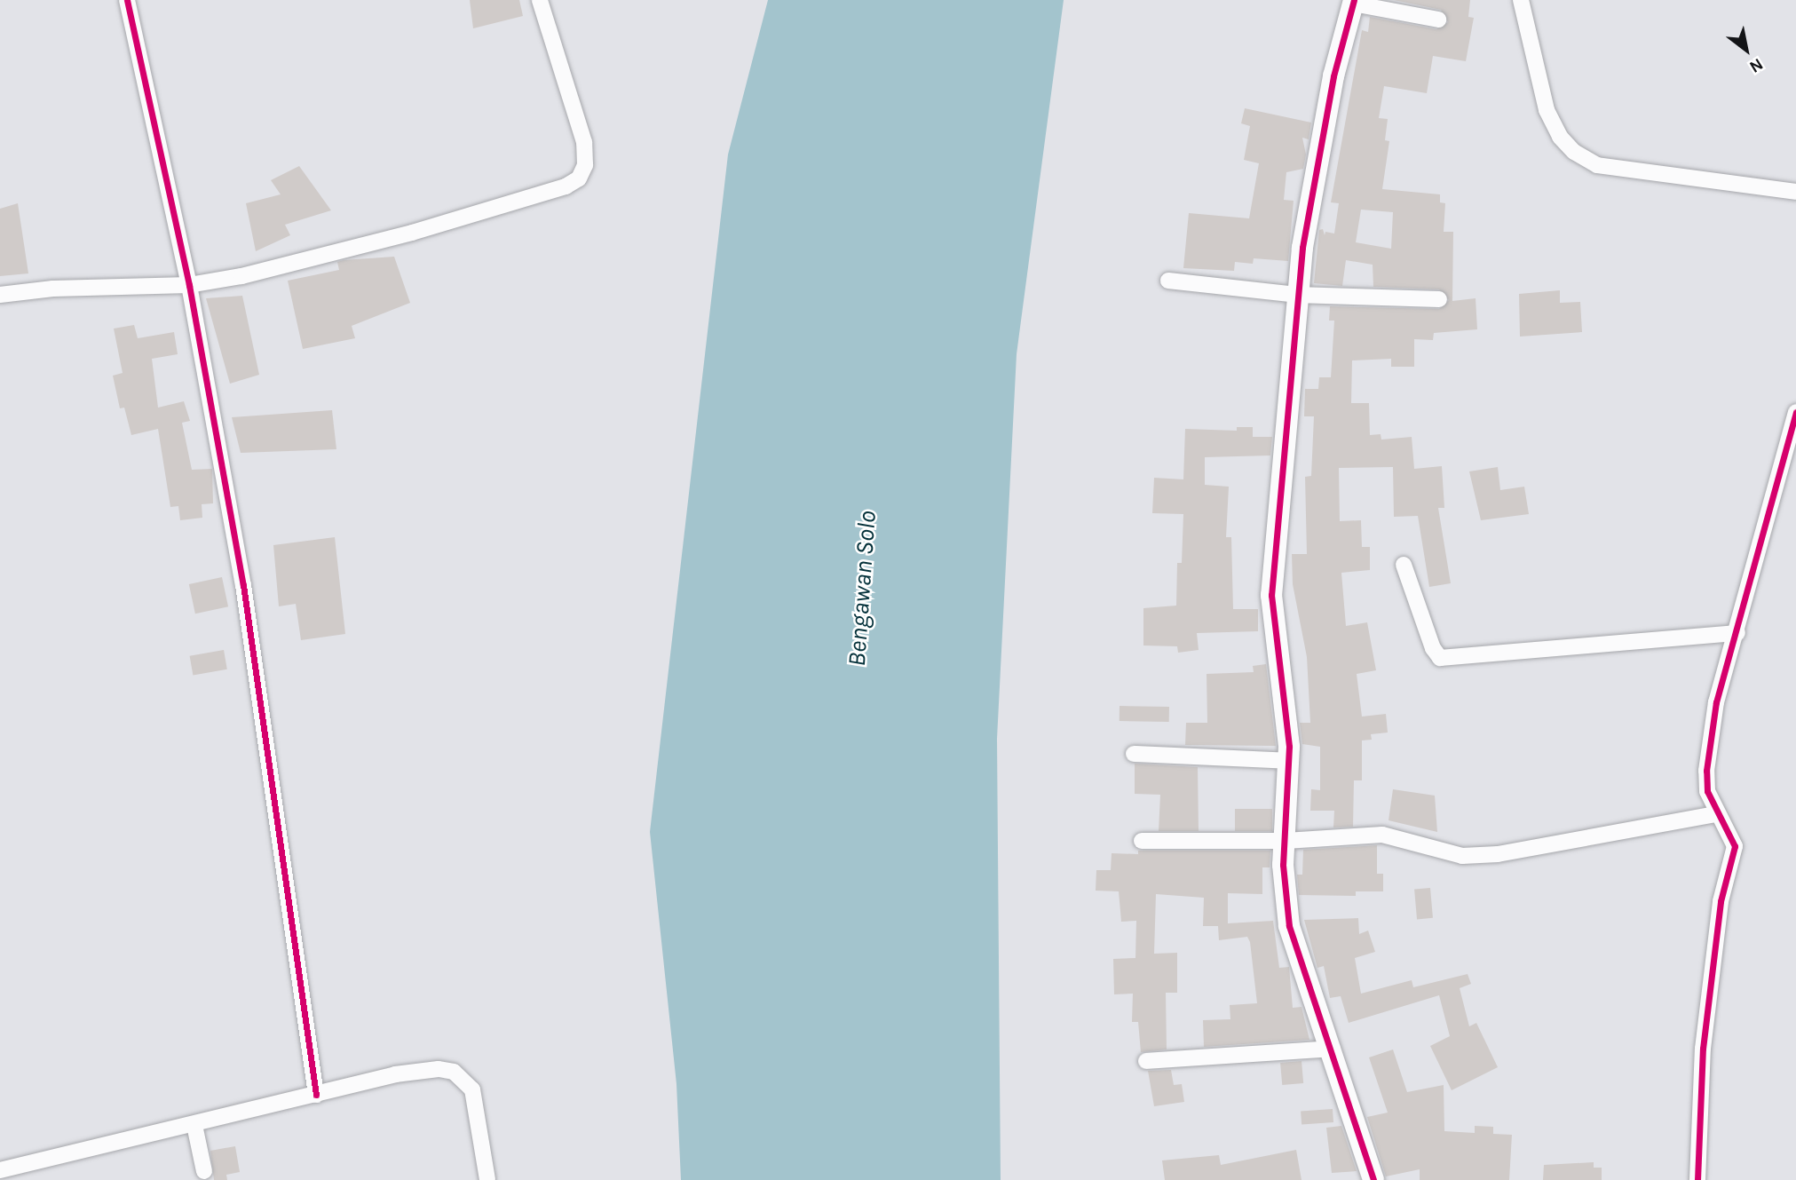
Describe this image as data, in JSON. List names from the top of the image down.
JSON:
{
  "water": ["Bengawan Solo"],
  "north": "bottom right"
}
